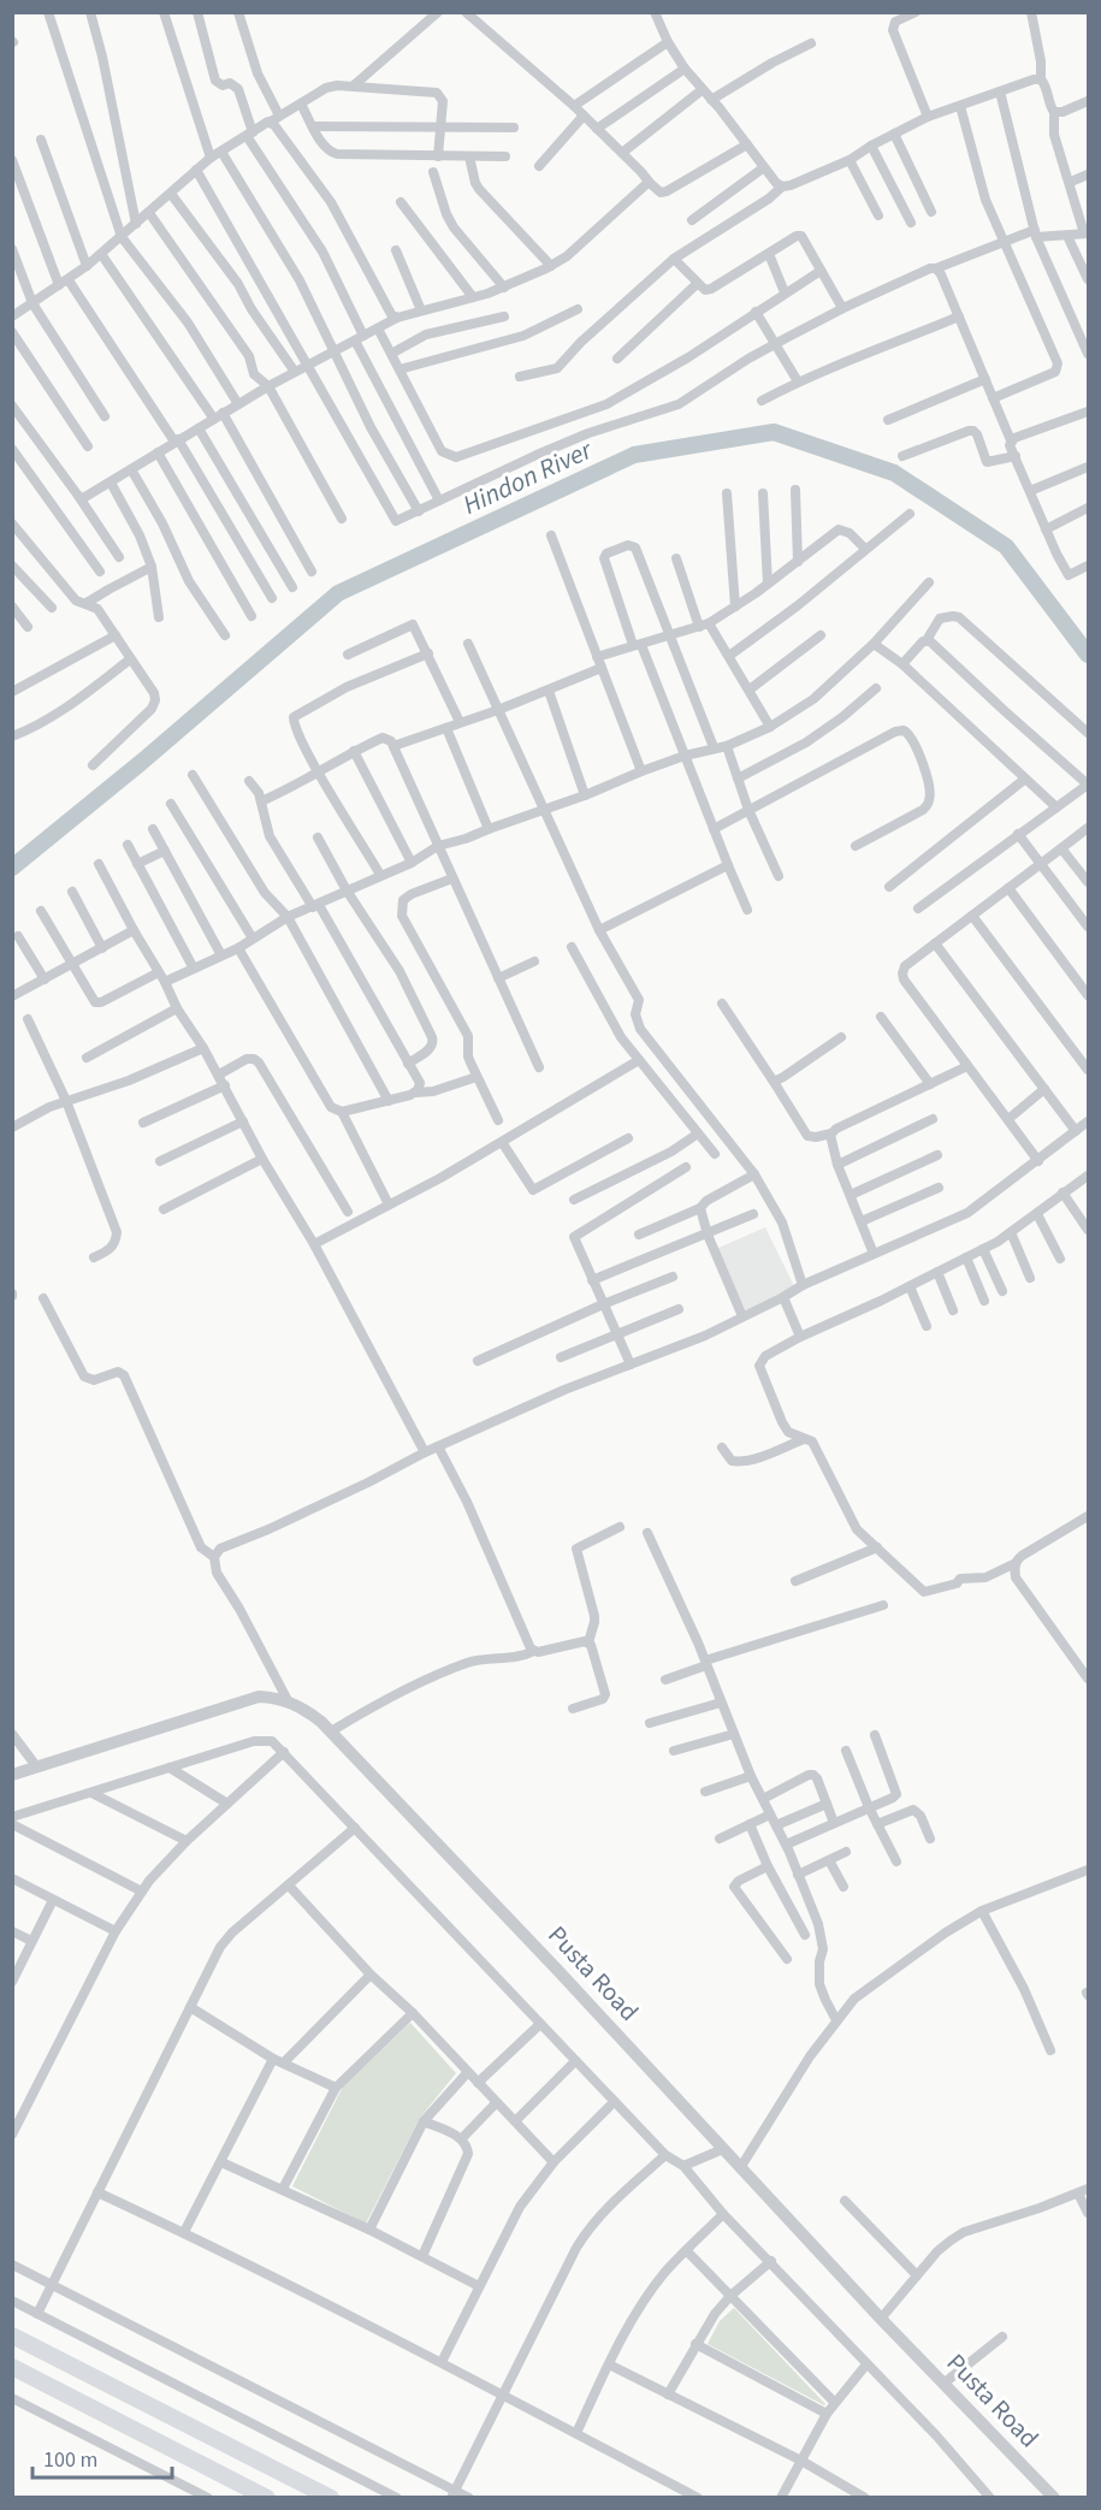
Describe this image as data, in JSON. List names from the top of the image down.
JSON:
{
  "streets": {
    "street": ["Pusta Road"]
  },
  "water": ["Hindon River"],
  "scale_bar": "100 m"
}
